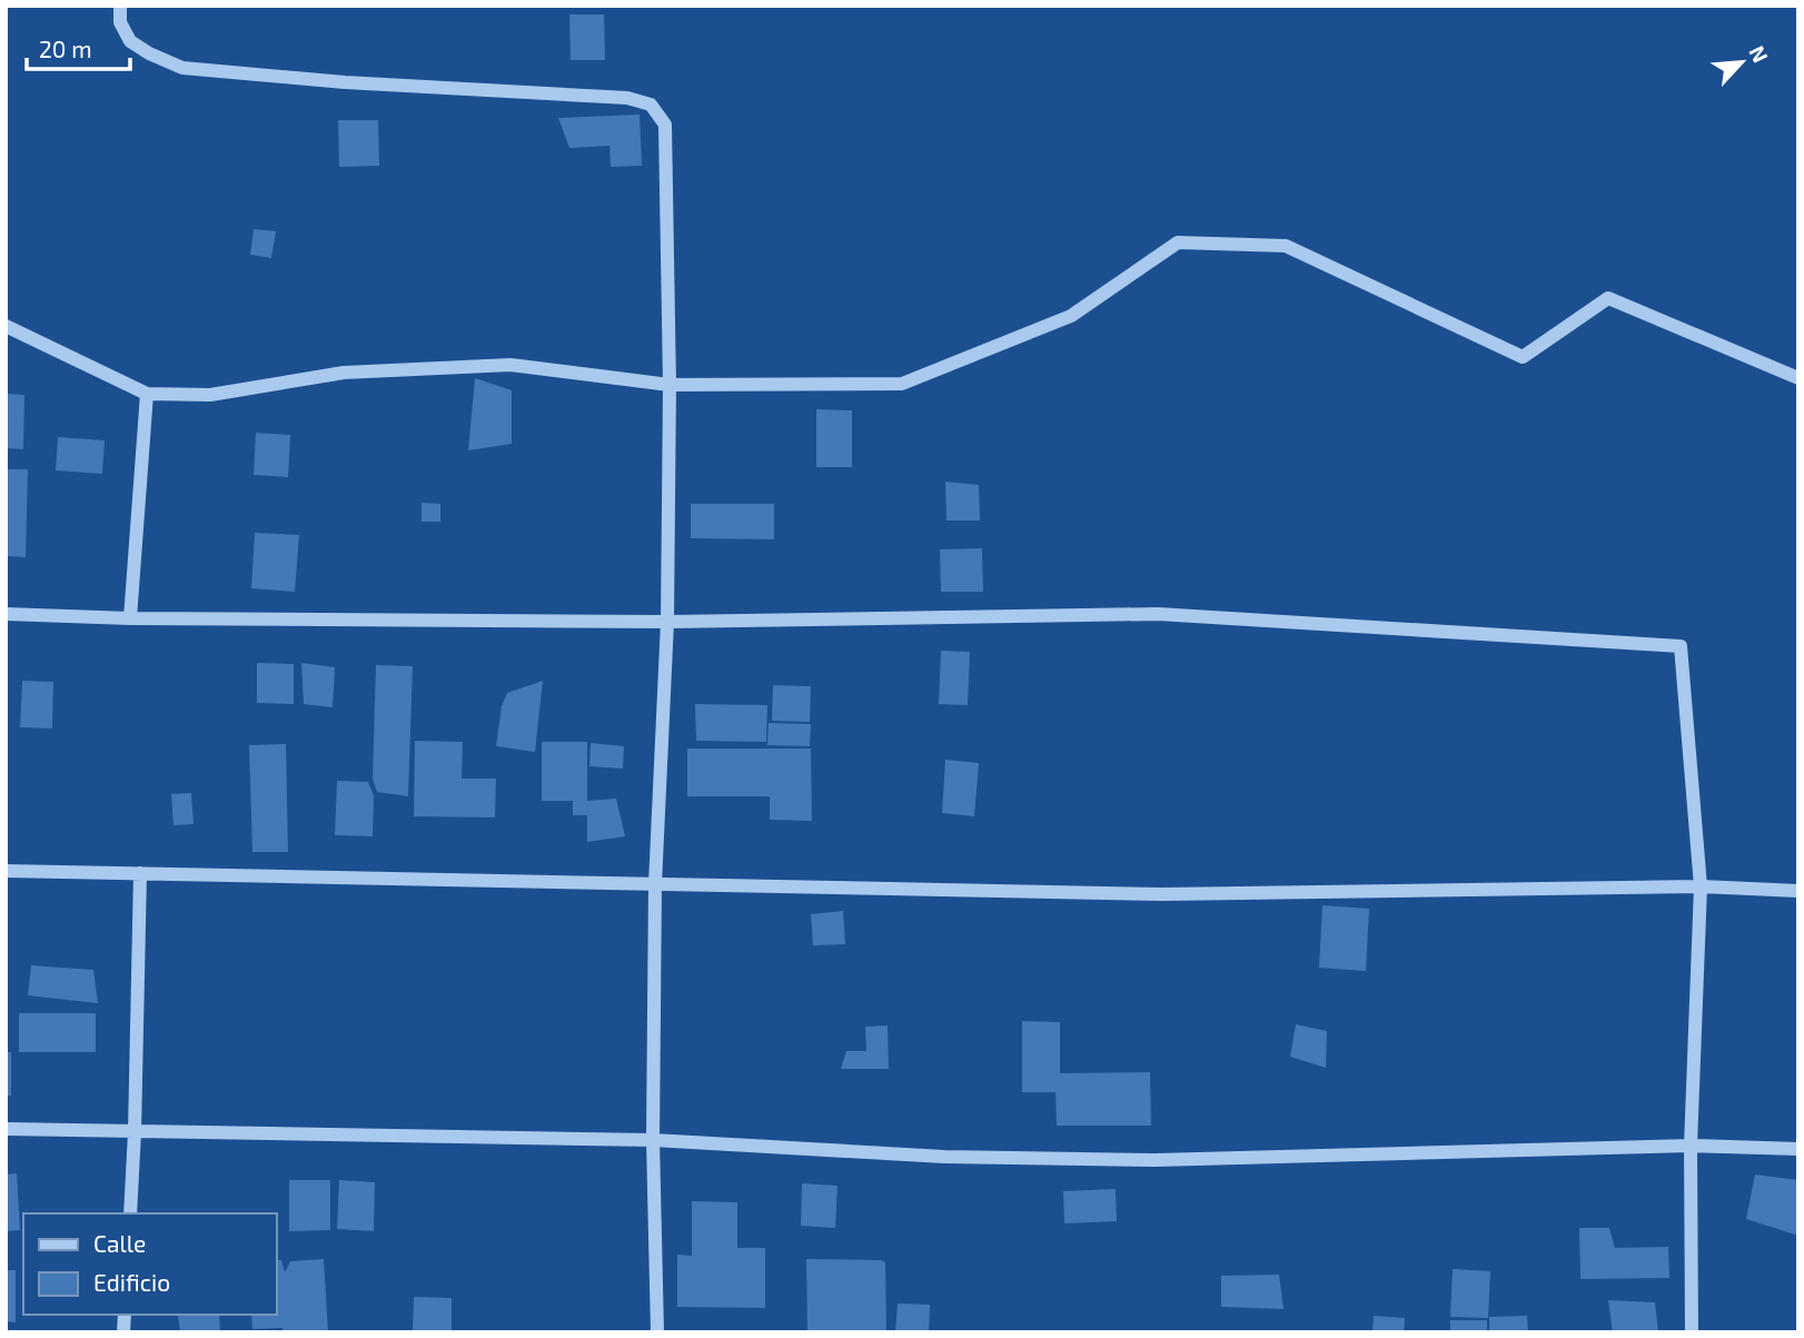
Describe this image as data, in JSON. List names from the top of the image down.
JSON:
{
  "legend": ["Calle", "Edificio"],
  "scale_bar": "20 m",
  "north": "top right"
}
